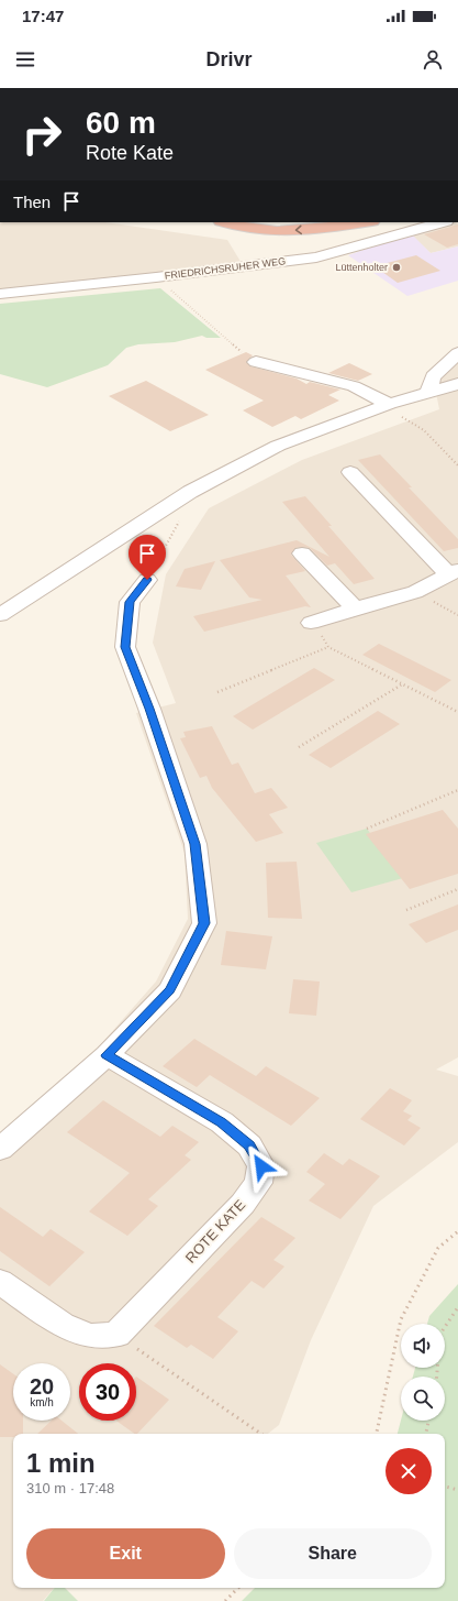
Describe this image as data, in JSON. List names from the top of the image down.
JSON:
{
  "streets": {
    "street": ["FRIEDRICHSRUHER WEG", "ROTE KATE"]
  },
  "places": ["Lüttenholter"],
  "page": {
    "status": "17:47",
    "header": "Drivr",
    "turn": ["60 m", "Rote Kate"],
    "then": "Then",
    "speed": "20 km/h",
    "limit": "30",
    "heading": ["1 min", "310 m · 17:48"],
    "buttons": ["Exit", "Share"]
  }
}
